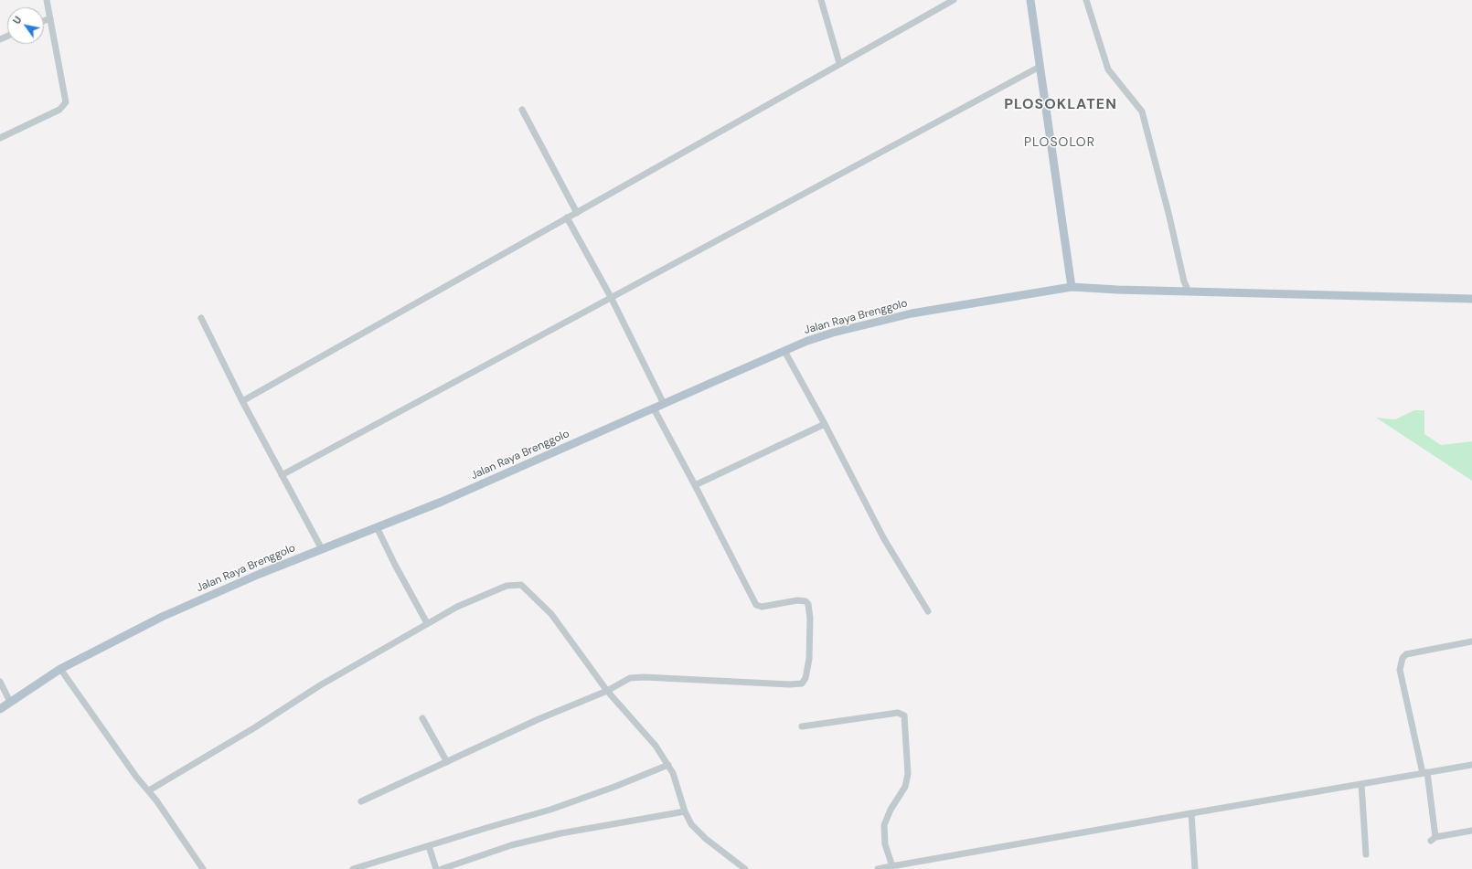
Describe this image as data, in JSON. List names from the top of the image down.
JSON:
{
  "streets": {
    "main road": ["Jalan Raya Brenggolo"]
  },
  "districts": ["PLOSOKLATEN", "PLOSOLOR"],
  "north": "top left"
}
